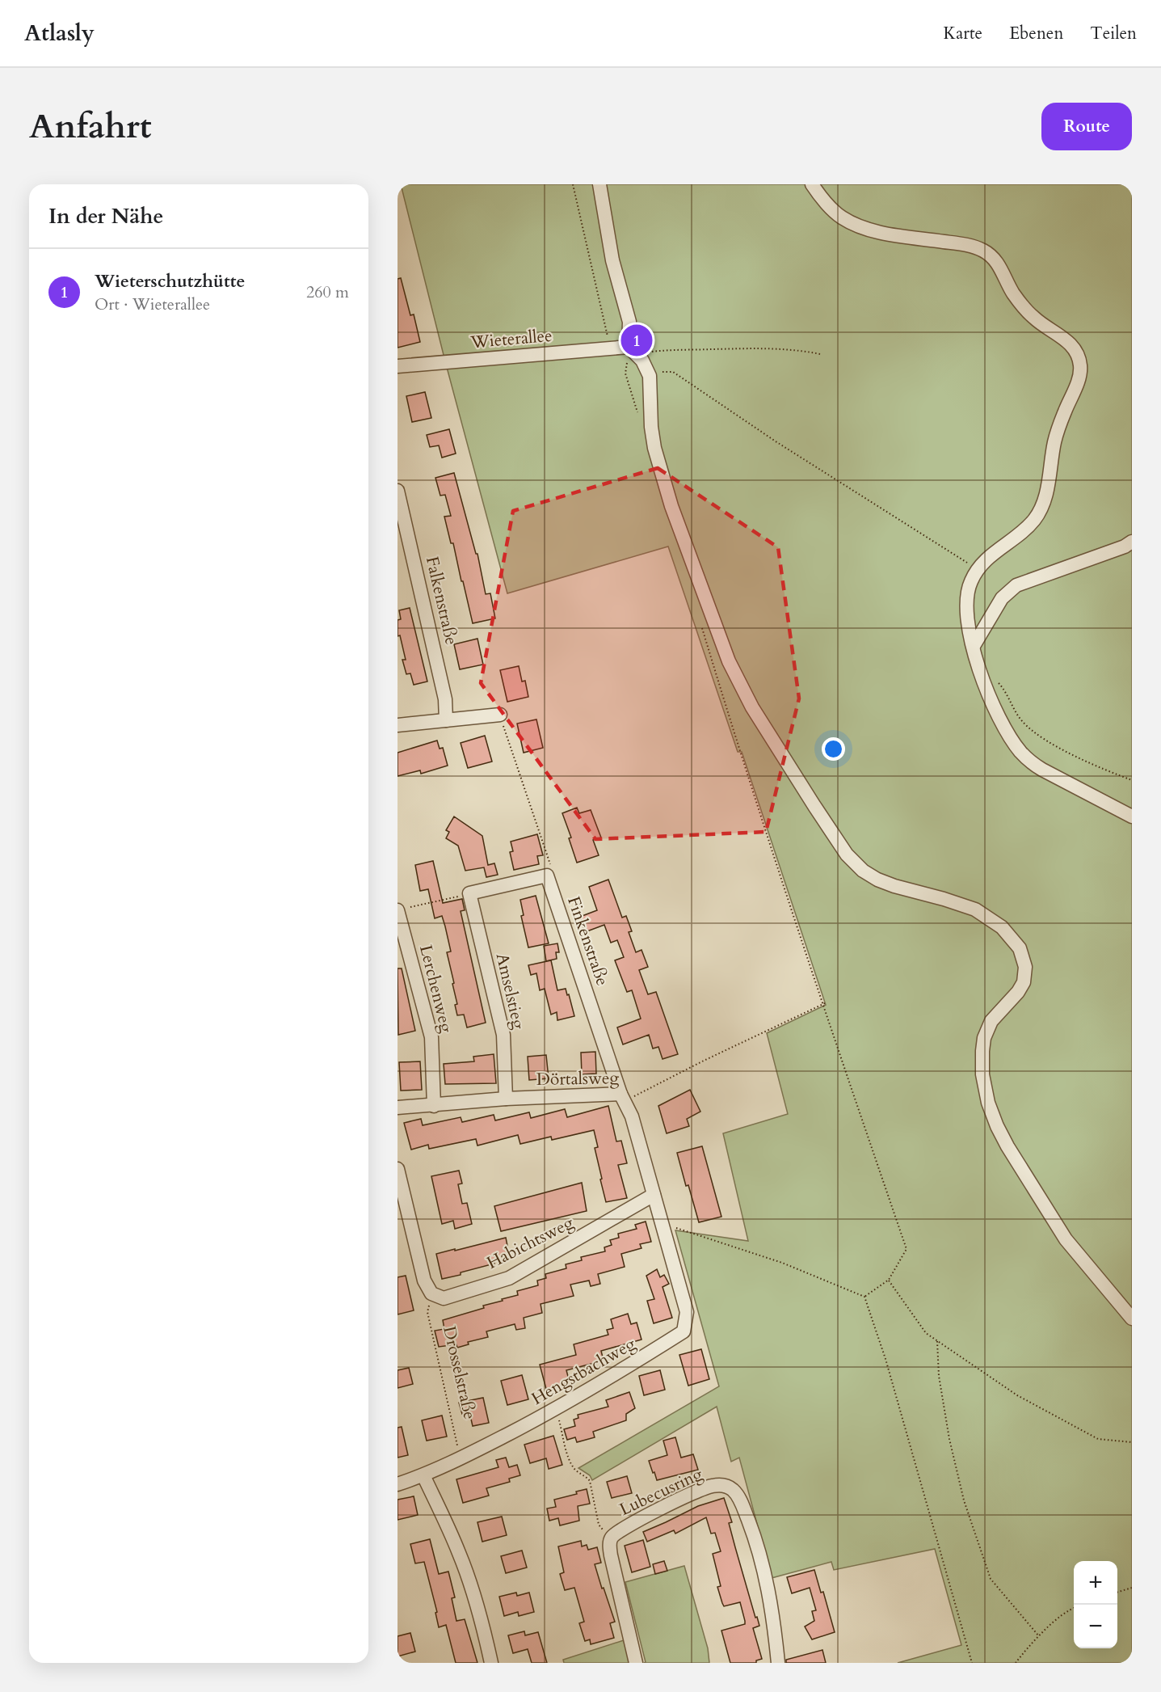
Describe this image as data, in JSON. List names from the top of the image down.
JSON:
{
  "streets": {
    "street": [
      "Wieterallee",
      "Falkenstraße",
      "Finkenstraße",
      "Lerchenweg",
      "Amselstieg",
      "Dörtalsweg",
      "Habichtsweg",
      "Hengstbachweg",
      "Lubecusring"
    ],
    "path": ["Drosselstraße"]
  },
  "crossings": [
    ["Finkenstraße", "Dörtalsweg"],
    ["Lerchenweg", "Dörtalsweg"],
    ["Amselstieg", "Dörtalsweg"],
    ["Habichtsweg", "Drosselstraße"],
    ["Hengstbachweg", "Drosselstraße"],
    ["Hengstbachweg", "Lubecusring"]
  ],
  "page": {
    "header": "Atlasly",
    "nav": ["Karte", "Ebenen", "Teilen"],
    "buttons": "Route",
    "title": "Anfahrt",
    "heading": "In der Nähe",
    "list": [
      {
        "mark": "1",
        "name": "Wieterschutzhütte",
        "note": "Ort · Wieterallee",
        "value": "260 m"
      }
    ],
    "pins": "1",
    "map_buttons": ["+", "−"]
  }
}
